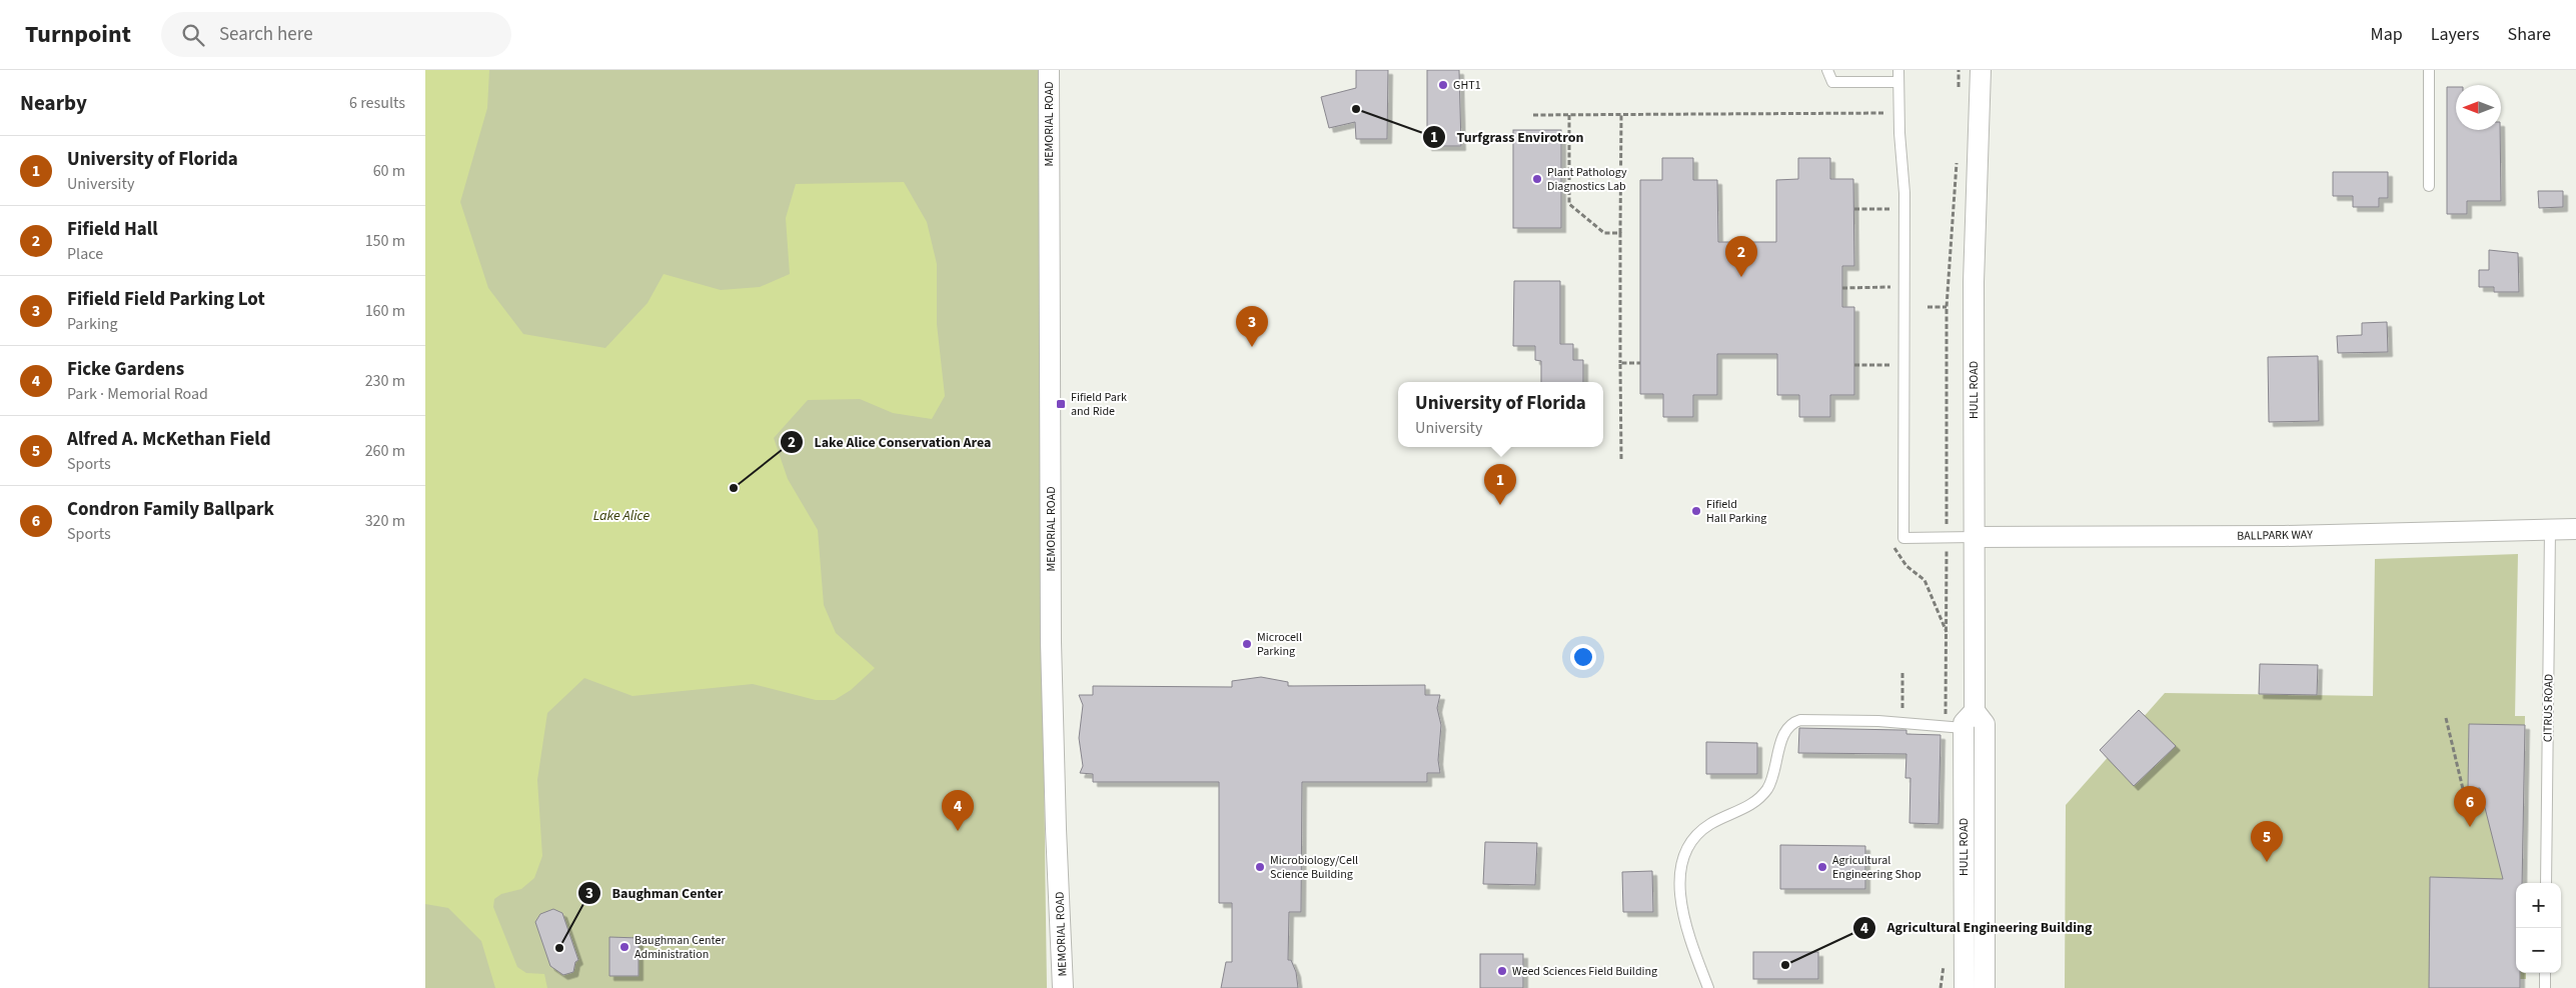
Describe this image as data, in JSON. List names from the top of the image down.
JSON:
{
  "streets": {
    "street": ["MEMORIAL ROAD", "HULL ROAD", "BALLPARK WAY"],
    "lane": ["CITRUS ROAD"]
  },
  "crossings": [
    ["HULL ROAD", "BALLPARK WAY"],
    ["BALLPARK WAY", "CITRUS ROAD"]
  ],
  "water": ["Lake Alice"],
  "places": {
    "other": [
      "GHT1",
      "Turfgrass Envirotron",
      "Plant Pathology Diagnostics Lab",
      "Lake Alice Conservation Area",
      "Fifield Hall Parking",
      "Microcell Parking",
      "Microbiology/Cell Science Building",
      "Agricultural Engineering Shop",
      "Baughman Center Administration",
      "Baughman Center",
      "Agricultural Engineering Building",
      "Weed Sciences Field Building"
    ],
    "transit": ["Fifield Park and Ride"]
  },
  "north": "left",
  "page": {
    "header": "Turnpoint",
    "search": "Search here",
    "nav": ["Map", "Layers", "Share"],
    "heading": ["Nearby", "6 results"],
    "list": [
      {
        "mark": "1",
        "name": "University of Florida",
        "note": "University",
        "value": "60 m"
      },
      {
        "mark": "2",
        "name": "Fifield Hall",
        "note": "Place",
        "value": "150 m"
      },
      {
        "mark": "3",
        "name": "Fifield Field Parking Lot",
        "note": "Parking",
        "value": "160 m"
      },
      {
        "mark": "4",
        "name": "Ficke Gardens",
        "note": "Park · Memorial Road",
        "value": "230 m"
      },
      {
        "mark": "5",
        "name": "Alfred A. McKethan Field",
        "note": "Sports",
        "value": "260 m"
      },
      {
        "mark": "6",
        "name": "Condron Family Ballpark",
        "note": "Sports",
        "value": "320 m"
      }
    ],
    "pins": [
      "2",
      "3",
      "1",
      "6",
      "4",
      "5"
    ],
    "popup": ["University of Florida", "University"],
    "map_buttons": ["+", "−"]
  }
}
